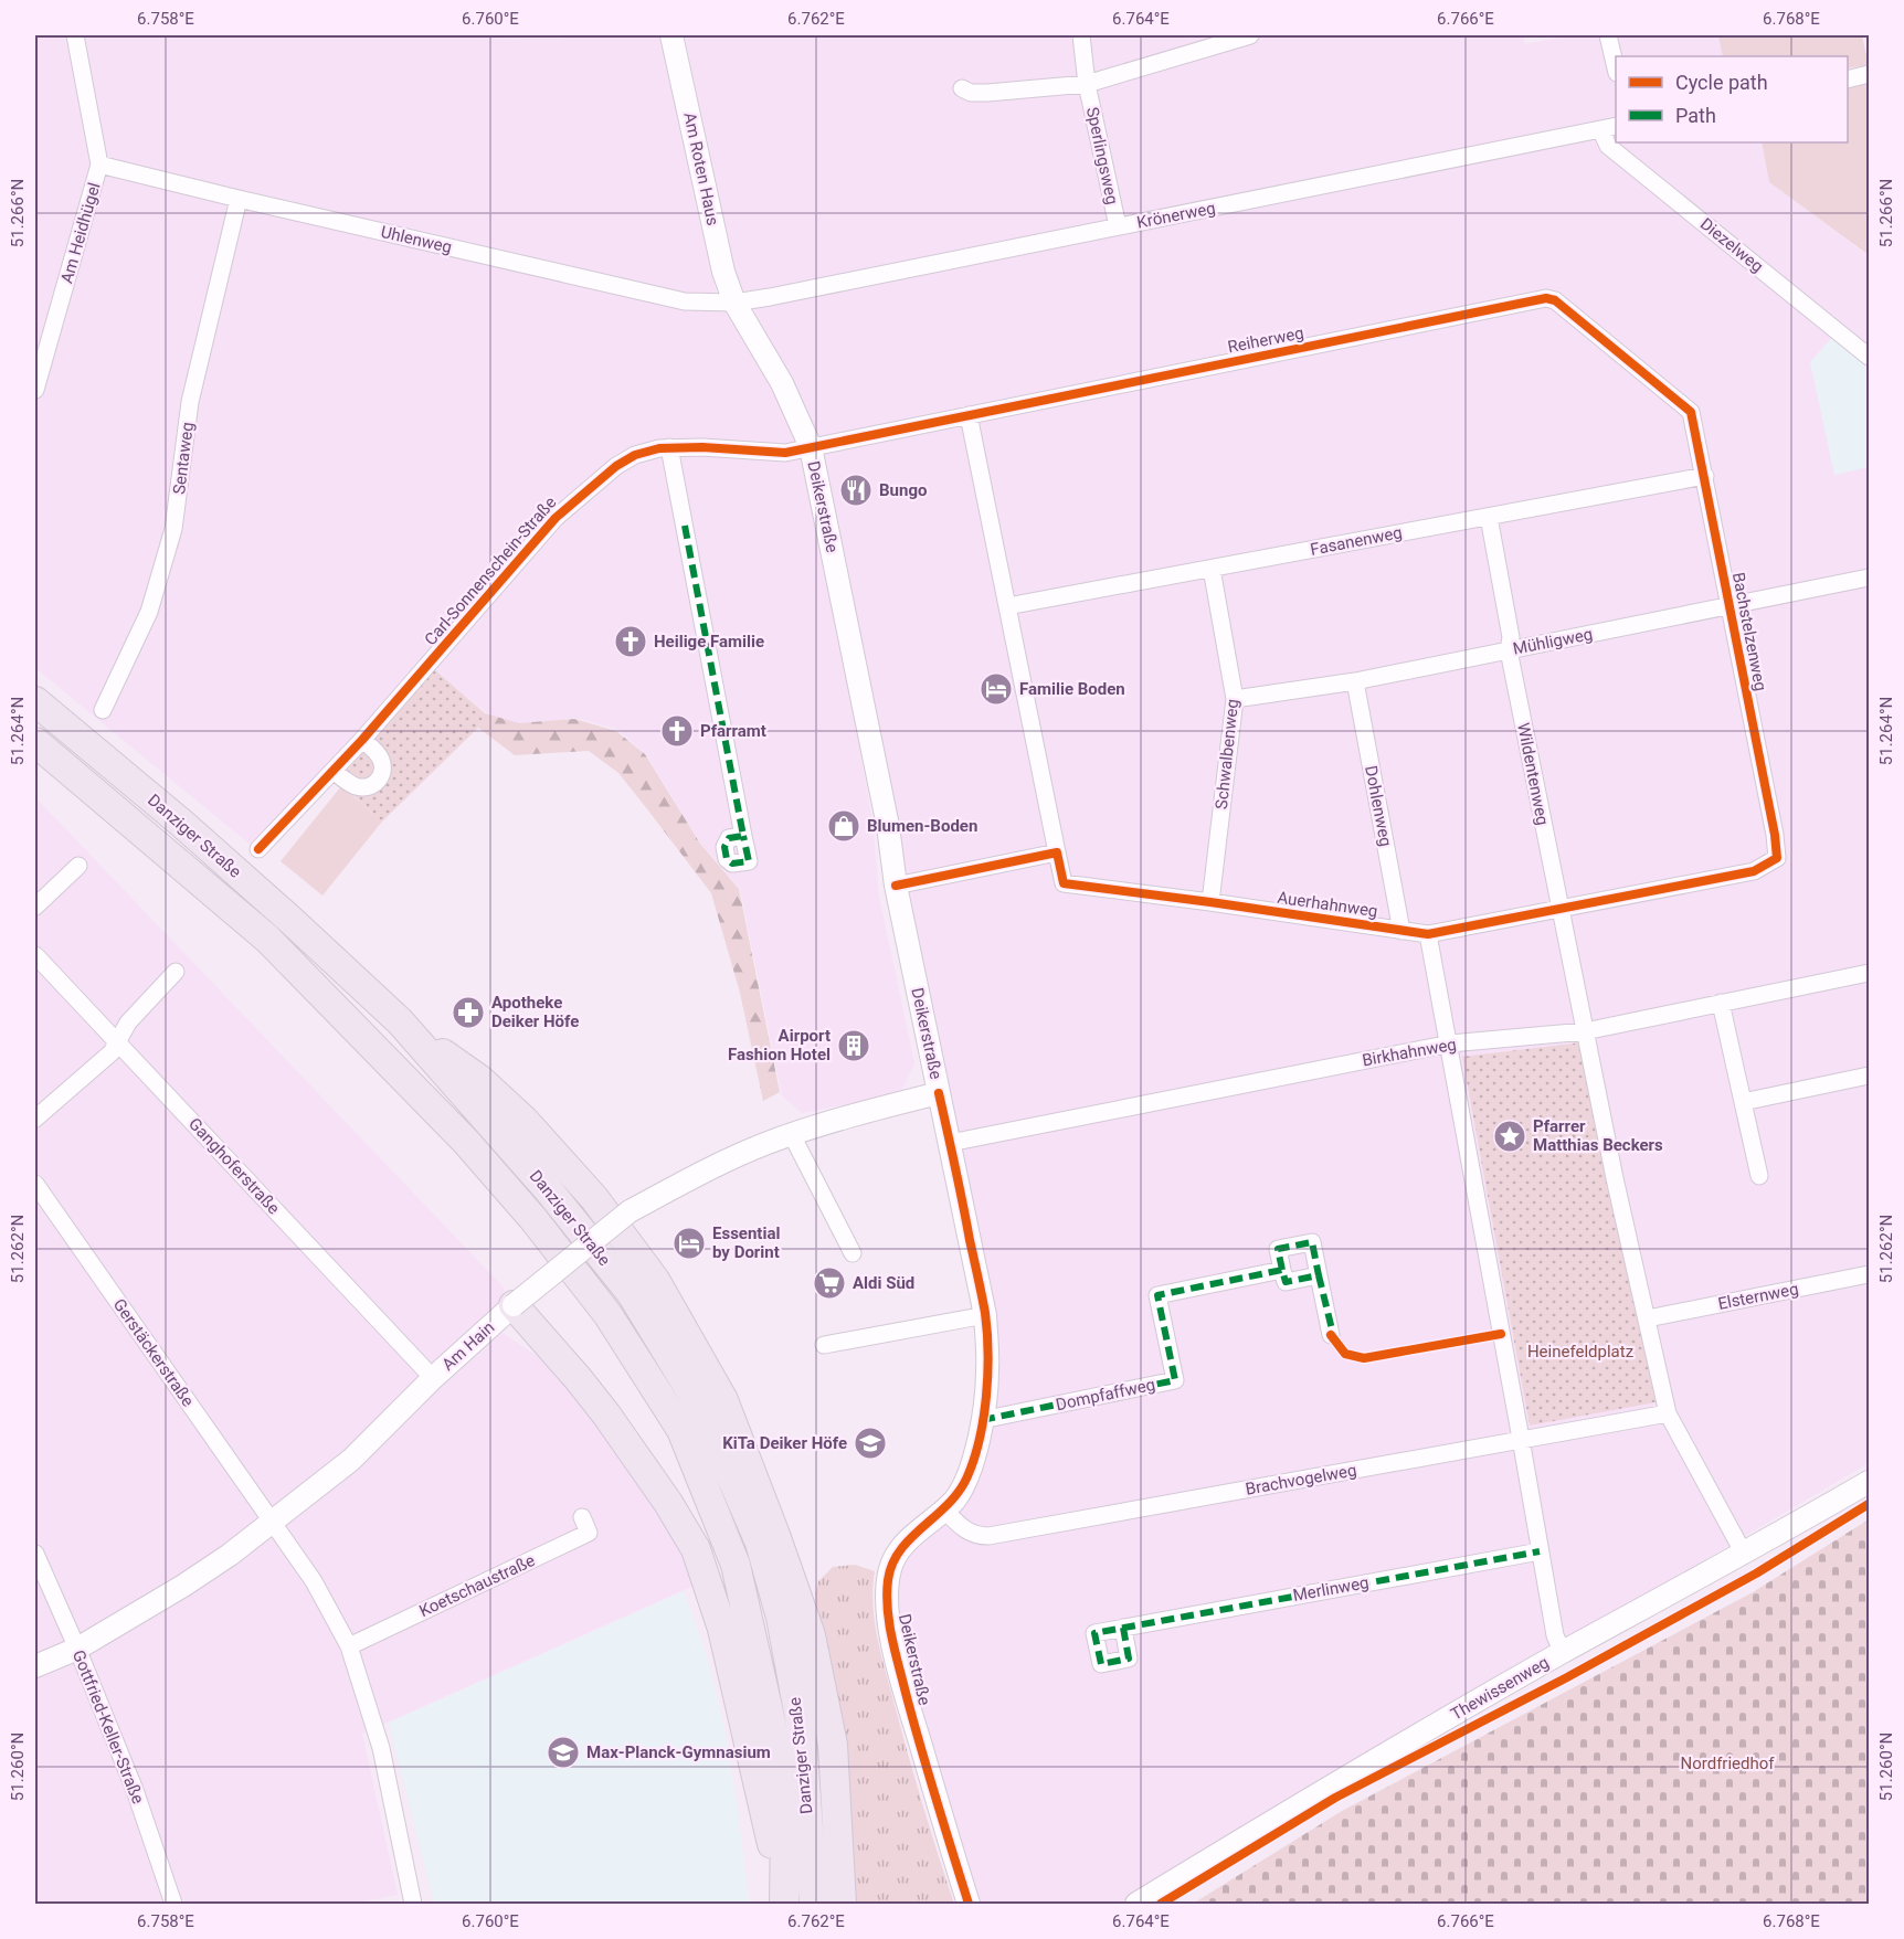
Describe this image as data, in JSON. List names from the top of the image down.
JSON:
{
  "streets": {
    "highway": ["Danziger Straße"],
    "street": [
      "Sperlingsweg",
      "Am Roten Haus",
      "Krönerweg",
      "Am Heidhügel",
      "Uhlenweg",
      "Diezelweg",
      "Reiherweg",
      "Sentaweg",
      "Deikerstraße",
      "Fasanenweg",
      "Carl-Sonnenschein-Straße",
      "Bachstelzenweg",
      "Mühligweg",
      "Schwalbenweg",
      "Wildentenweg",
      "Dohlenweg",
      "Auerhahnweg",
      "Birkhahnweg",
      "Ganghoferstraße",
      "Elsternweg",
      "Am Hain",
      "Gerstäckerstraße",
      "Dompfaffweg",
      "Brachvogelweg",
      "Koetschaustraße",
      "Merlinweg",
      "Thewissenweg",
      "Gottfried-Keller-Straße"
    ]
  },
  "crossings": [
    ["Sperlingsweg", "Krönerweg"],
    ["Am Roten Haus", "Krönerweg"],
    ["Am Roten Haus", "Uhlenweg"],
    ["Am Roten Haus", "Deikerstraße"],
    ["Krönerweg", "Uhlenweg"],
    ["Krönerweg", "Diezelweg"],
    ["Krönerweg", "Deikerstraße"],
    ["Am Heidhügel", "Uhlenweg"],
    ["Uhlenweg", "Sentaweg"],
    ["Uhlenweg", "Deikerstraße"],
    ["Reiherweg", "Deikerstraße"],
    ["Reiherweg", "Carl-Sonnenschein-Straße"],
    ["Reiherweg", "Bachstelzenweg"],
    ["Deikerstraße", "Carl-Sonnenschein-Straße"],
    ["Deikerstraße", "Birkhahnweg"],
    ["Deikerstraße", "Am Hain"],
    ["Deikerstraße", "Dompfaffweg"],
    ["Deikerstraße", "Brachvogelweg"],
    ["Fasanenweg", "Bachstelzenweg"],
    ["Fasanenweg", "Schwalbenweg"],
    ["Fasanenweg", "Wildentenweg"],
    ["Bachstelzenweg", "Mühligweg"],
    ["Bachstelzenweg", "Auerhahnweg"],
    ["Mühligweg", "Schwalbenweg"],
    ["Mühligweg", "Wildentenweg"],
    ["Mühligweg", "Dohlenweg"],
    ["Schwalbenweg", "Auerhahnweg"],
    ["Wildentenweg", "Auerhahnweg"],
    ["Wildentenweg", "Birkhahnweg"],
    ["Dohlenweg", "Auerhahnweg"],
    ["Ganghoferstraße", "Am Hain"],
    ["Am Hain", "Gerstäckerstraße"],
    ["Am Hain", "Gottfried-Keller-Straße"]
  ],
  "parks": ["Heinefeldplatz", "Nordfriedhof"],
  "places": {
    "restaurant": ["Bungo"],
    "church": ["Heilige Familie", "Pfarramt"],
    "hotel": ["Familie Boden", "Essential by Dorint"],
    "shop": ["Blumen-Boden"],
    "pharmacy": ["Apotheke Deiker Höfe"],
    "building": ["Airport Fashion Hotel"],
    "place": ["Pfarrer Matthias Beckers"],
    "supermarket": ["Aldi Süd"],
    "school or university": ["KiTa Deiker Höfe", "Max-Planck-Gymnasium"]
  },
  "legend": ["Cycle path", "Path"],
  "coordinates": [
    "6.758°E",
    "6.760°E",
    "6.762°E",
    "6.764°E",
    "6.766°E",
    "6.768°E",
    "51.266°N",
    "51.264°N",
    "51.262°N",
    "51.260°N"
  ]
}
